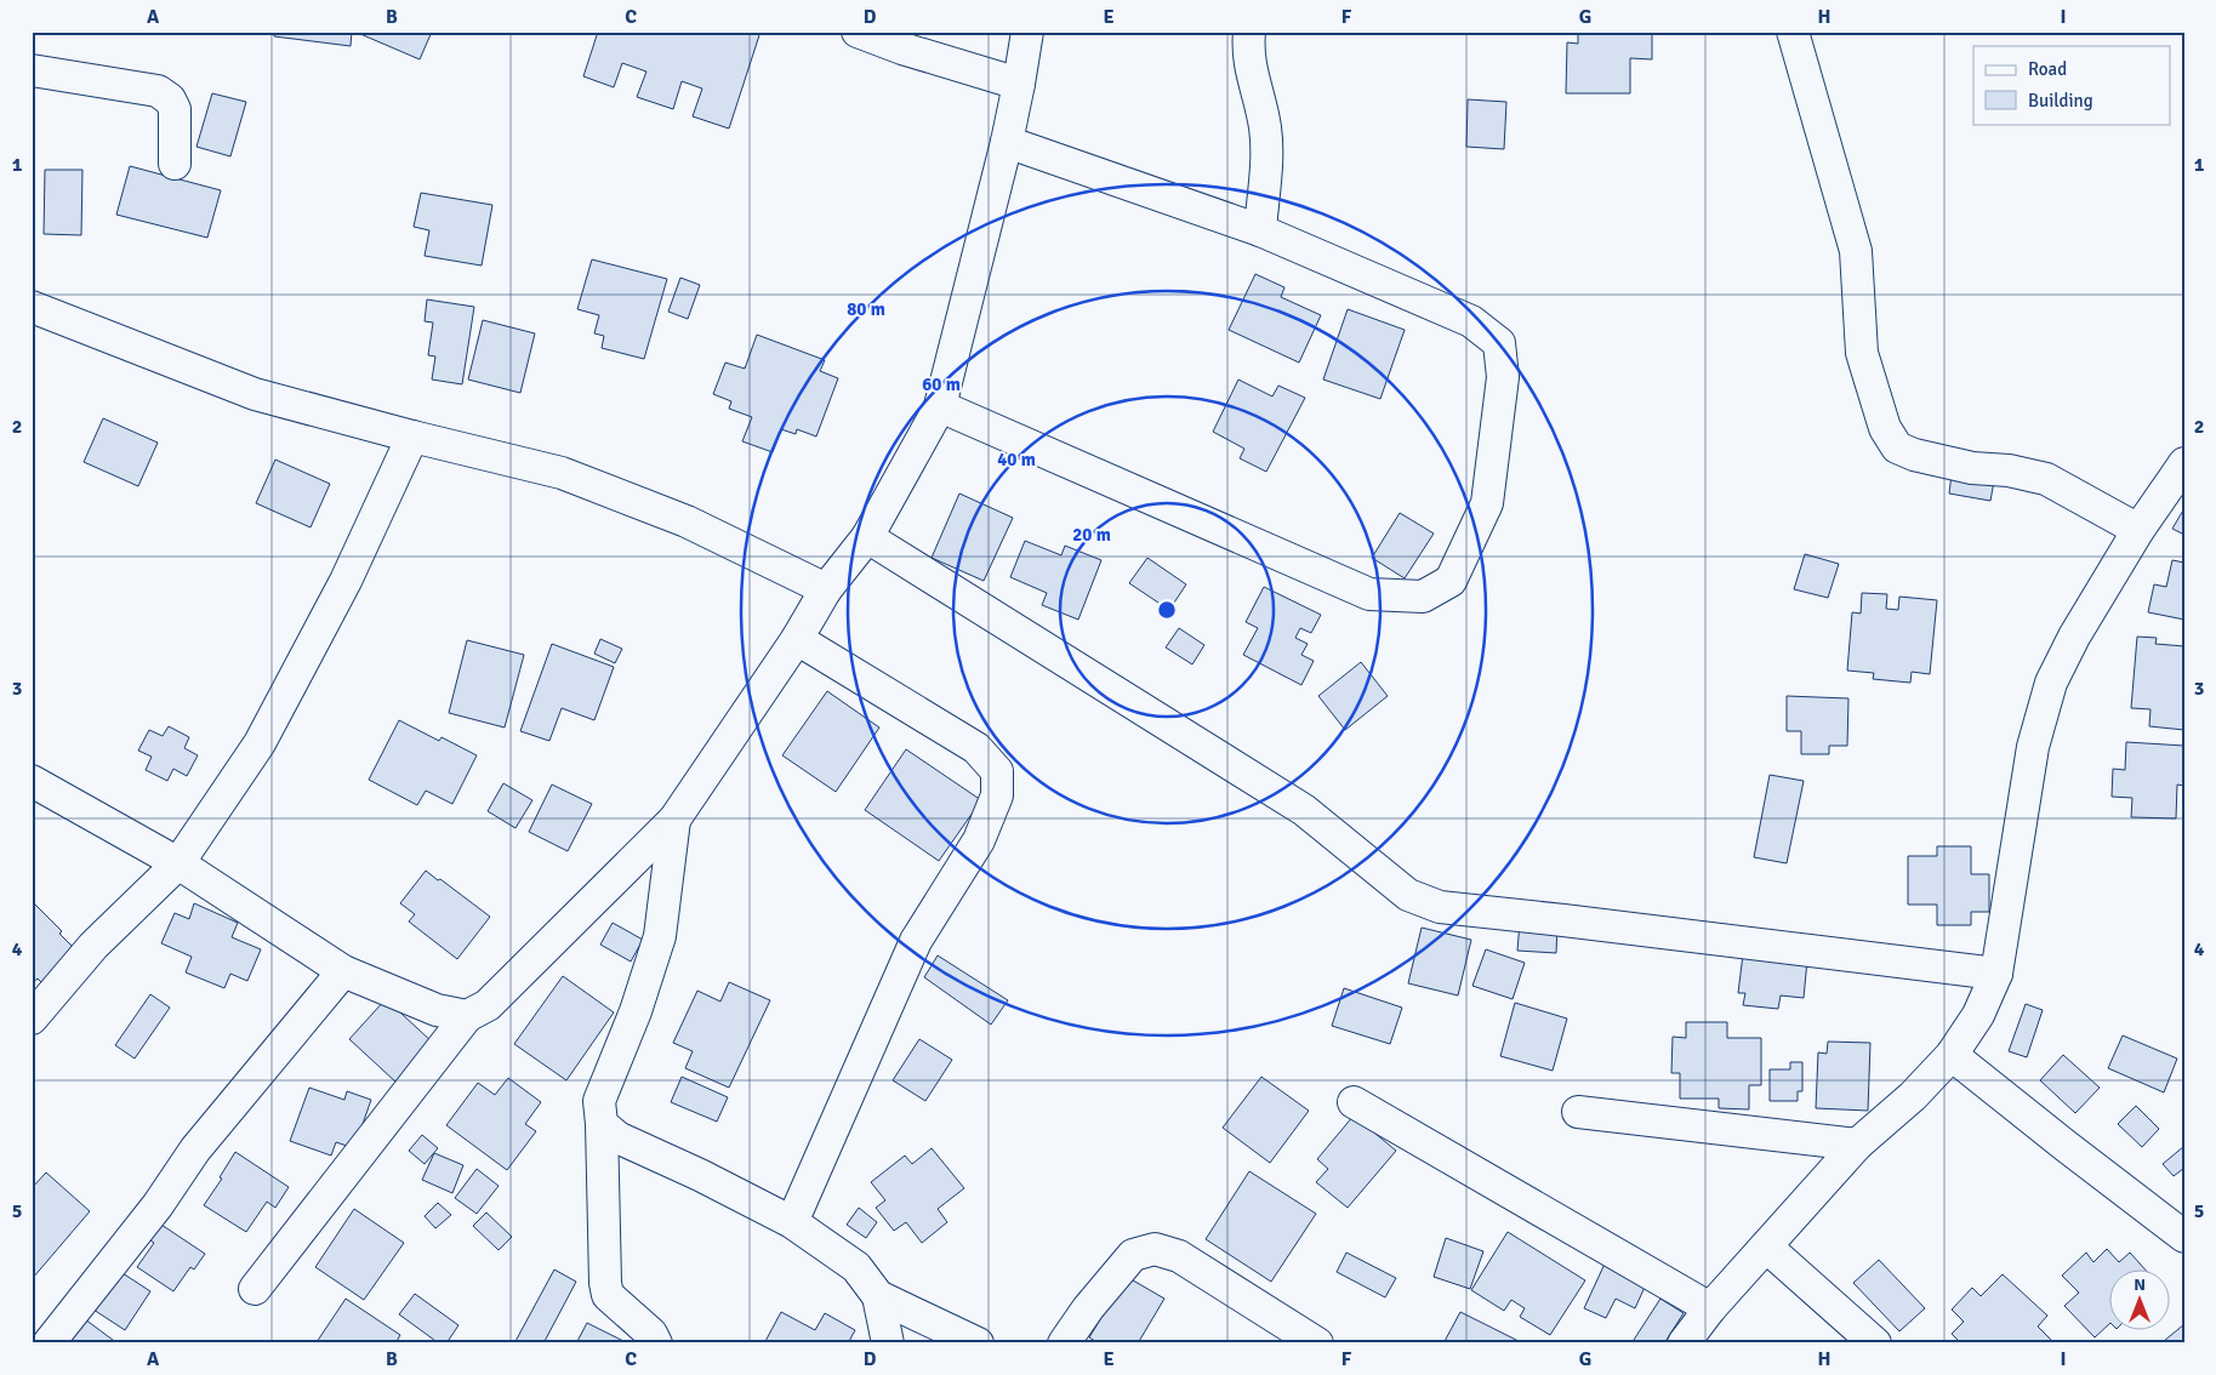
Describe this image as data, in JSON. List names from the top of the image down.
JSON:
{
  "legend": ["Road", "Building"],
  "north": "top",
  "grid": {
    "columns": [
      "A",
      "B",
      "C",
      "D",
      "E",
      "F",
      "G",
      "H",
      "I"
    ],
    "rows": [
      "1",
      "2",
      "3",
      "4",
      "5"
    ]
  },
  "rings": [
    "80 m",
    "60 m",
    "40 m",
    "20 m"
  ]
}
